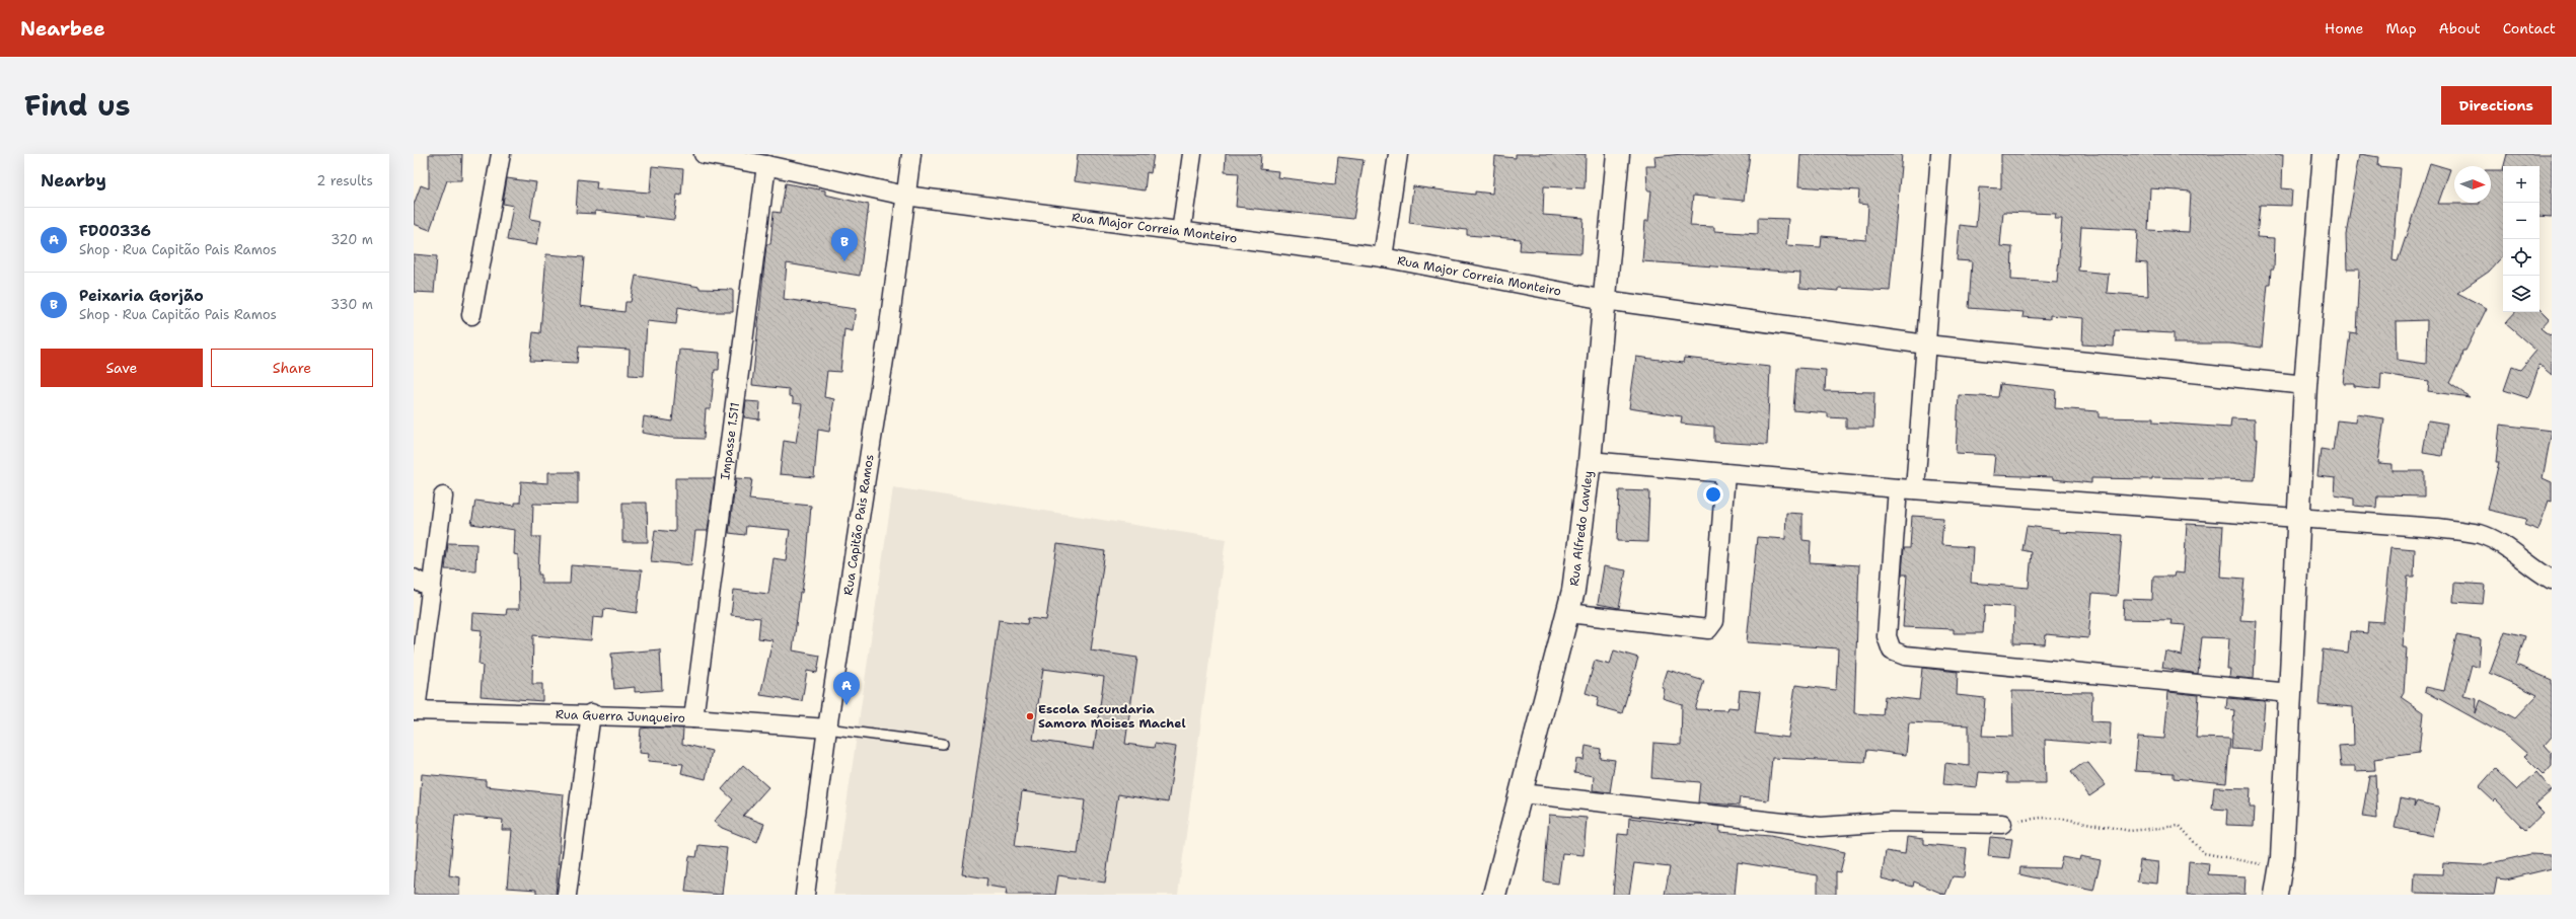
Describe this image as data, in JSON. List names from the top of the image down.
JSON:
{
  "streets": {
    "main road": ["Rua Alfredo Lawley"],
    "street": [
      "Rua Major Correia Monteiro",
      "Impasse 1.511",
      "Rua Capitão Pais Ramos",
      "Rua Guerra Junqueiro"
    ]
  },
  "crossings": [
    ["Rua Major Correia Monteiro", "Impasse 1.511"],
    ["Rua Major Correia Monteiro", "Rua Capitão Pais Ramos"],
    ["Rua Major Correia Monteiro", "Rua Alfredo Lawley"],
    ["Impasse 1.511", "Rua Guerra Junqueiro"],
    ["Rua Capitão Pais Ramos", "Rua Guerra Junqueiro"]
  ],
  "places": ["Escola Secundaria Samora Moises Machel"],
  "north": "right",
  "page": {
    "header": "Nearbee",
    "nav": [
      "Home",
      "Map",
      "About",
      "Contact"
    ],
    "title": "Find us",
    "buttons": [
      "Directions",
      ["Save", "Share"]
    ],
    "heading": ["Nearby", "2 results"],
    "map_buttons": ["+", "−"],
    "list": [
      {
        "mark": "A",
        "name": "FD00336",
        "note": "Shop · Rua Capitão Pais Ramos",
        "value": "320 m"
      },
      {
        "mark": "B",
        "name": "Peixaria Gorjão",
        "note": "Shop · Rua Capitão Pais Ramos",
        "value": "330 m"
      }
    ],
    "pins": ["B", "A"]
  }
}
